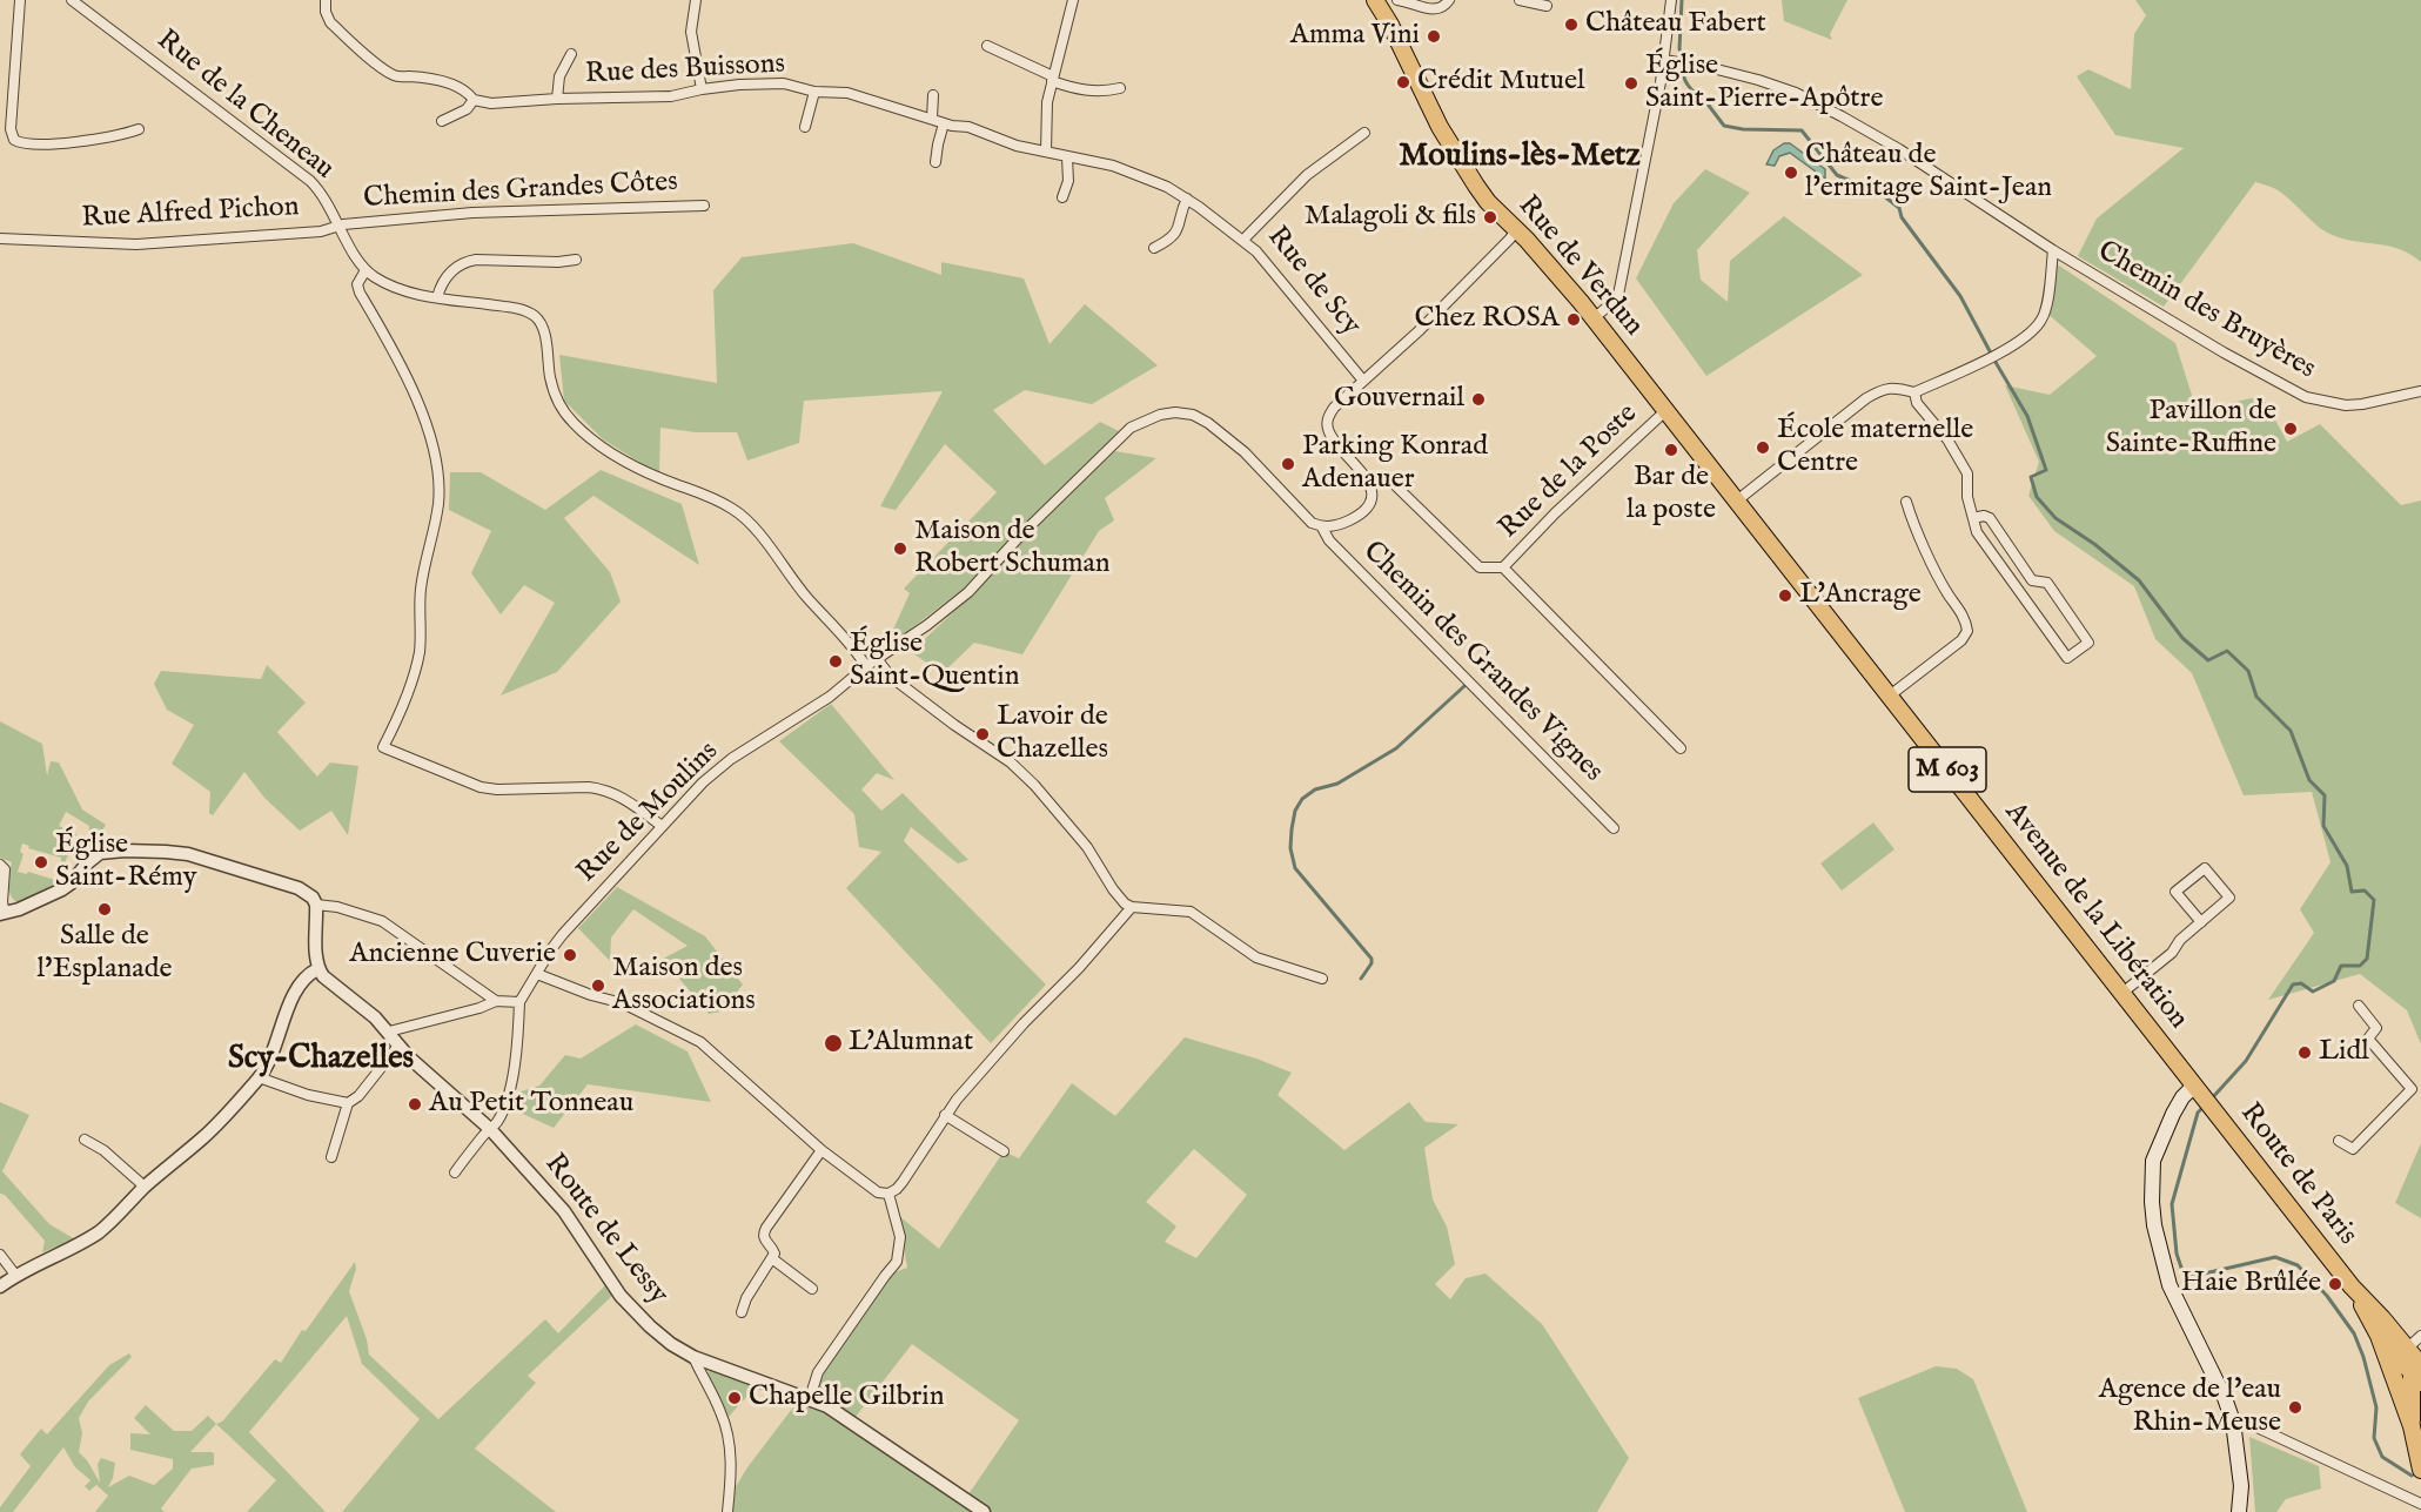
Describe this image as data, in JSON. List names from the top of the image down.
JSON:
{
  "streets": {
    "main road": [
      "Rue de Verdun",
      "M 603",
      "Avenue de la Libération",
      "Route de Paris"
    ],
    "street": [
      "Rue des Buissons",
      "Rue de la Cheneau",
      "Chemin des Grandes Côtes",
      "Rue Alfred Pichon",
      "Rue de Scy",
      "Chemin des Bruyères",
      "Rue de la Poste",
      "Chemin des Grandes Vignes",
      "Rue de Moulins",
      "Route de Lessy"
    ]
  },
  "crossings": [
    ["Rue des Buissons", "Rue de Scy"],
    ["Rue de la Cheneau", "Chemin des Grandes Côtes"],
    ["Rue de la Cheneau", "Rue Alfred Pichon"],
    ["Chemin des Grandes Côtes", "Rue Alfred Pichon"],
    ["Rue de Verdun", "Rue de la Poste"],
    ["Rue de Verdun", "Avenue de la Libération"],
    ["Rue de la Poste", "Avenue de la Libération"],
    ["Chemin des Grandes Vignes", "Rue de Moulins"],
    ["Avenue de la Libération", "Route de Paris"]
  ],
  "districts": ["Moulins-lès-Metz", "Scy-Chazelles"],
  "places": [
    "Château Fabert",
    "Amma Vini",
    "Crédit Mutuel",
    "Église Saint-Pierre-Apôtre",
    "Château de l'ermitage Saint-Jean",
    "Malagoli & fils",
    "Chez ROSA",
    "Gouvernail",
    "Pavillon de Sainte-Ruffine",
    "École maternelle Centre",
    "Bar de la poste",
    "Parking Konrad Adenauer",
    "Maison de Robert Schuman",
    "L'Ancrage",
    "Église Saint-Quentin",
    "Lavoir de Chazelles",
    "Église Saint-Rémy",
    "Salle de l'Esplanade",
    "Ancienne Cuverie",
    "Maison des Associations",
    "L'Alumnat",
    "Lidl",
    "Au Petit Tonneau",
    "Haie Brûlée",
    "Chapelle Gilbrin",
    "Agence de l'eau Rhin-Meuse"
  ]
}
